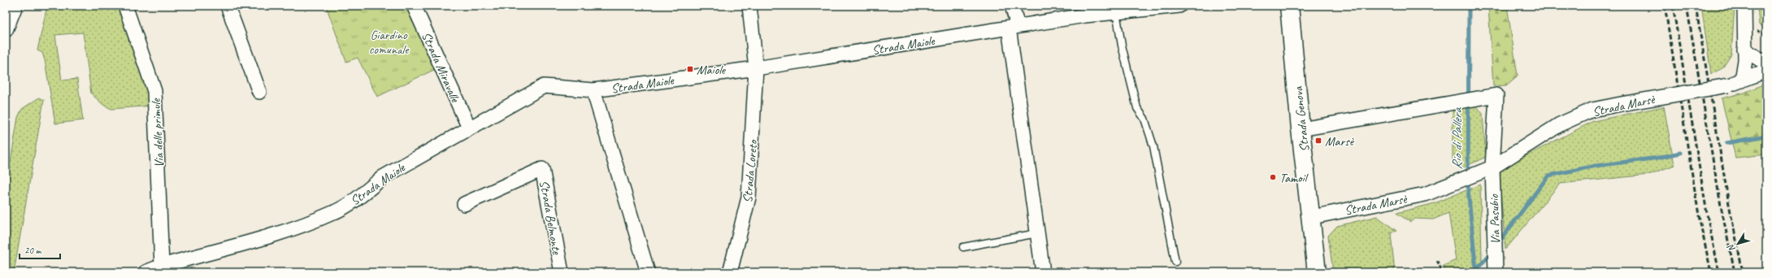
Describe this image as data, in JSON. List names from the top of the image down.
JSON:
{
  "streets": {
    "main road": ["Strada Genova"],
    "street": [
      "Strada Maiole",
      "Strada Miravalle",
      "Strada Marsè",
      "Via delle primule",
      "Strada Loreto",
      "Strada Belmonte",
      "Via Pasubio"
    ]
  },
  "crossings": [
    ["Strada Maiole", "Strada Miravalle"],
    ["Strada Maiole", "Via delle primule"],
    ["Strada Maiole", "Strada Loreto"],
    ["Strada Marsè", "Strada Genova"],
    ["Strada Marsè", "Via Pasubio"]
  ],
  "water": ["Rio di Pallera"],
  "parks": ["Giardino comunale"],
  "places": {
    "transit": ["Maiole", "Marsè"],
    "other": ["Tamoil"]
  },
  "scale_bar": "20 m",
  "north": "bottom left"
}
